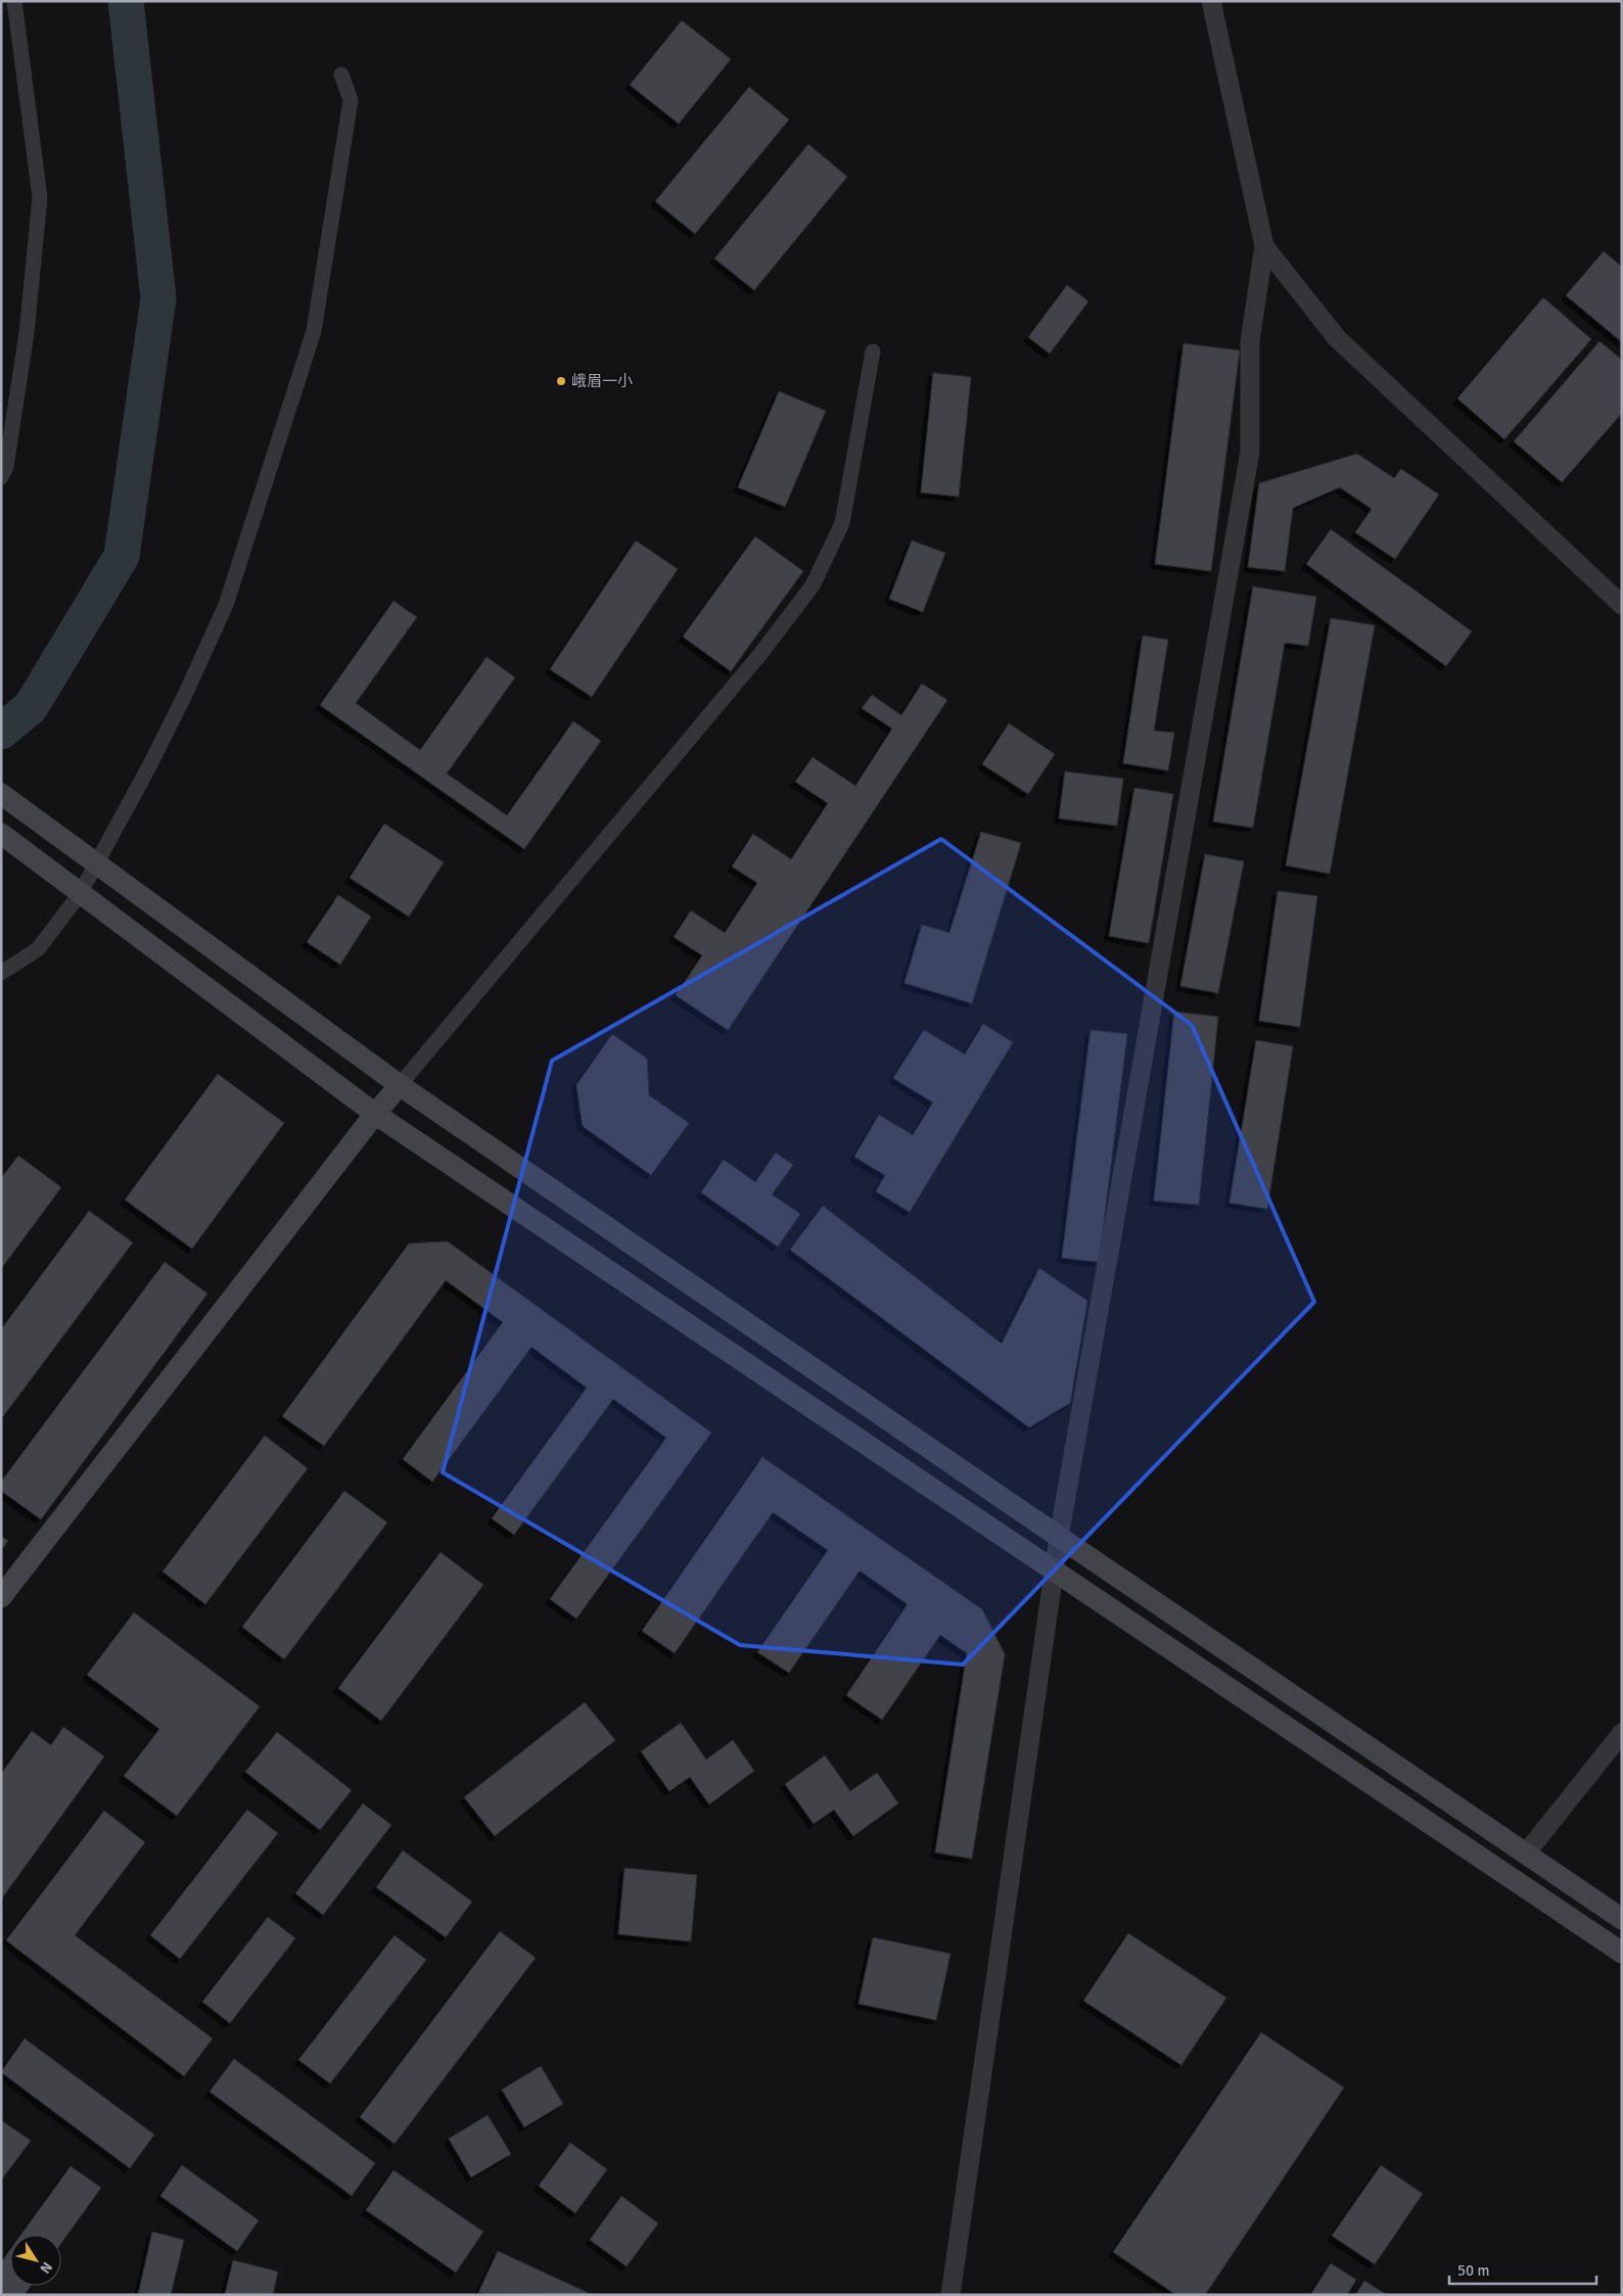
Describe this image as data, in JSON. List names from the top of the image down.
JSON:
{
  "places": ["峨眉一小"],
  "scale_bar": "50 m",
  "north": "bottom right"
}
